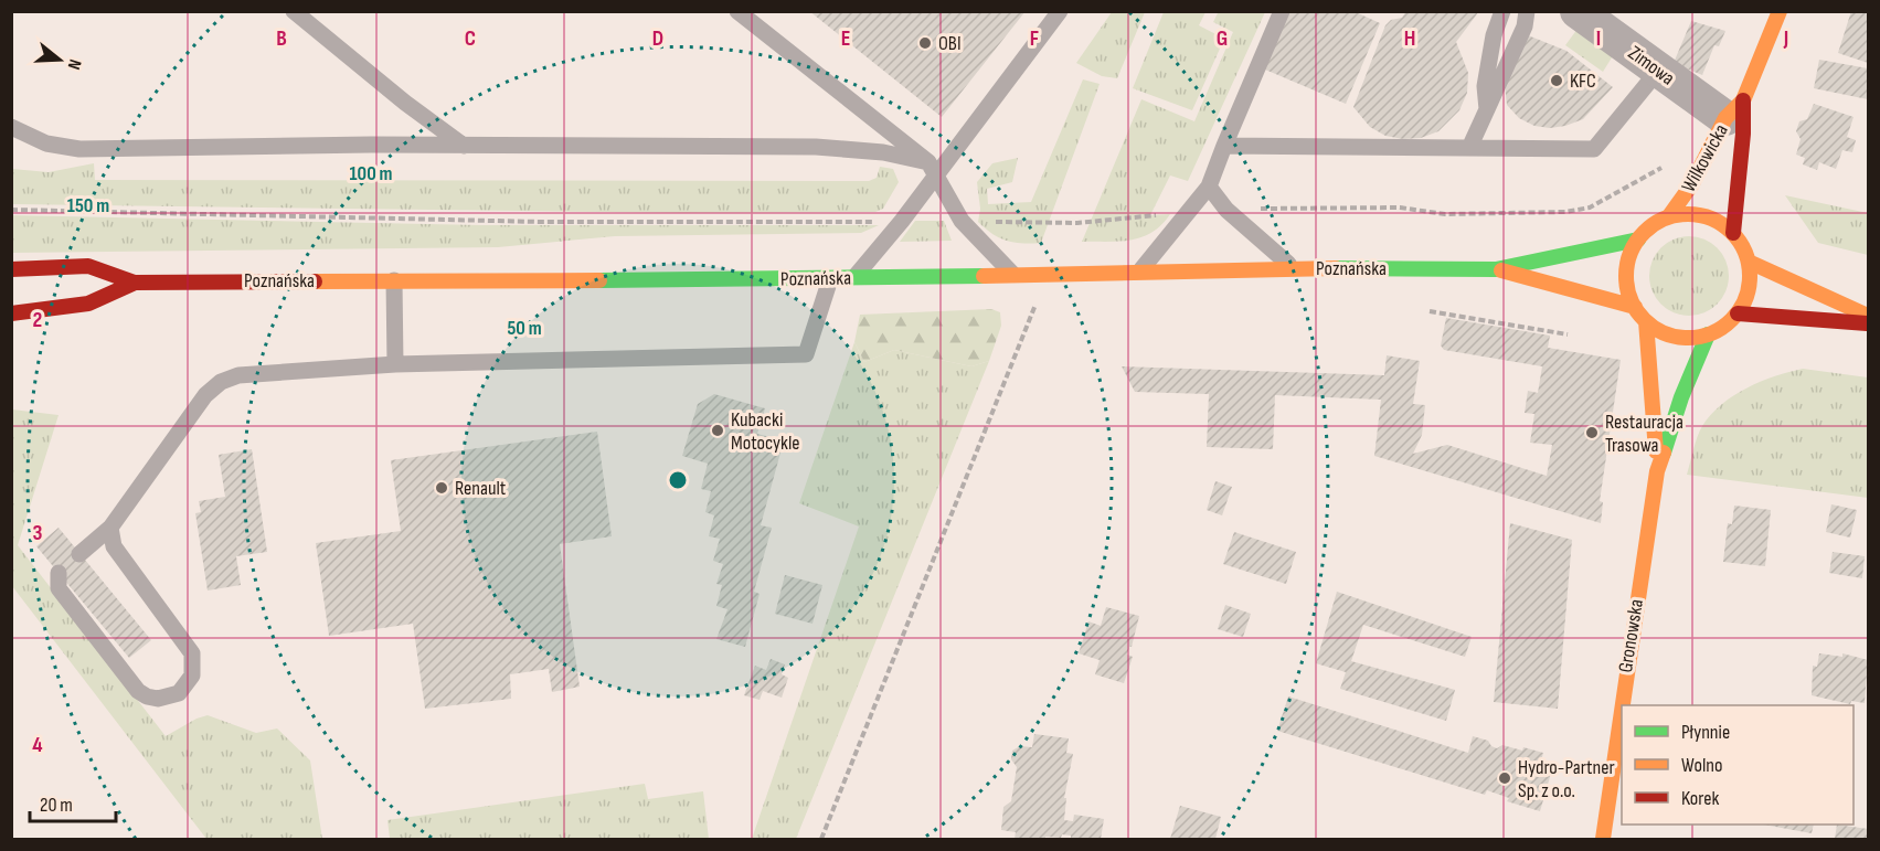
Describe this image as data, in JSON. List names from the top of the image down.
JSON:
{
  "streets": {
    "main road": ["Wilkowicka", "Poznańska", "Gronowska"],
    "street": ["Zimowa"]
  },
  "crossings": [
    ["Zimowa", "Wilkowicka"],
    ["Wilkowicka", "Poznańska"],
    ["Wilkowicka", "Gronowska"],
    ["Poznańska", "Gronowska"]
  ],
  "places": [
    "OBI",
    "KFC",
    "Kubacki Motocykle",
    "Restauracja Trasowa",
    "Renault",
    "Hydro-Partner Sp. z o.o."
  ],
  "legend": ["Płynnie", "Wolno", "Korek"],
  "scale_bar": "20 m",
  "north": "right",
  "grid": {
    "columns": [
      "B",
      "C",
      "D",
      "E",
      "F",
      "G",
      "H",
      "I",
      "J"
    ],
    "rows": ["2", "3", "4"]
  },
  "rings": ["100 m", "150 m", "50 m"]
}
